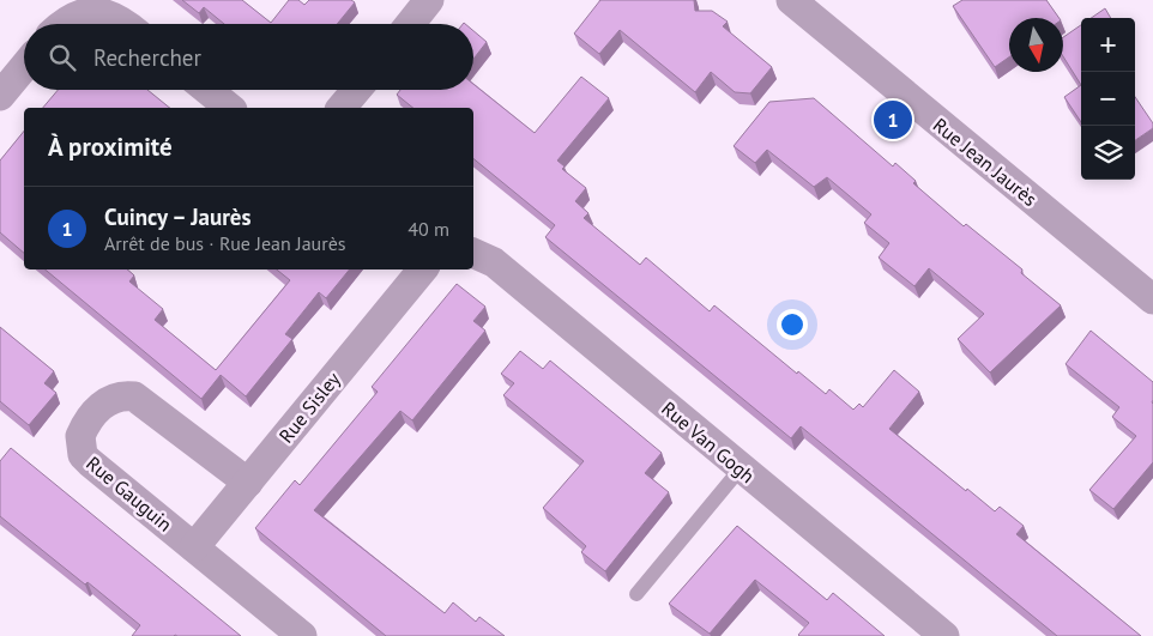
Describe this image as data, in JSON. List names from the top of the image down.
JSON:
{
  "streets": {
    "street": [
      "Rue Jean Jaurès",
      "Rue Sisley",
      "Rue Van Gogh",
      "Rue Gauguin"
    ]
  },
  "crossings": [
    ["Rue Sisley", "Rue Gauguin"]
  ],
  "north": "bottom",
  "page": {
    "map_buttons": ["+", "−"],
    "search": "Rechercher",
    "pins": "1",
    "heading": "À proximité",
    "list": [
      {
        "mark": "1",
        "name": "Cuincy – Jaurès",
        "note": "Arrêt de bus · Rue Jean Jaurès",
        "value": "40 m"
      }
    ]
  }
}
